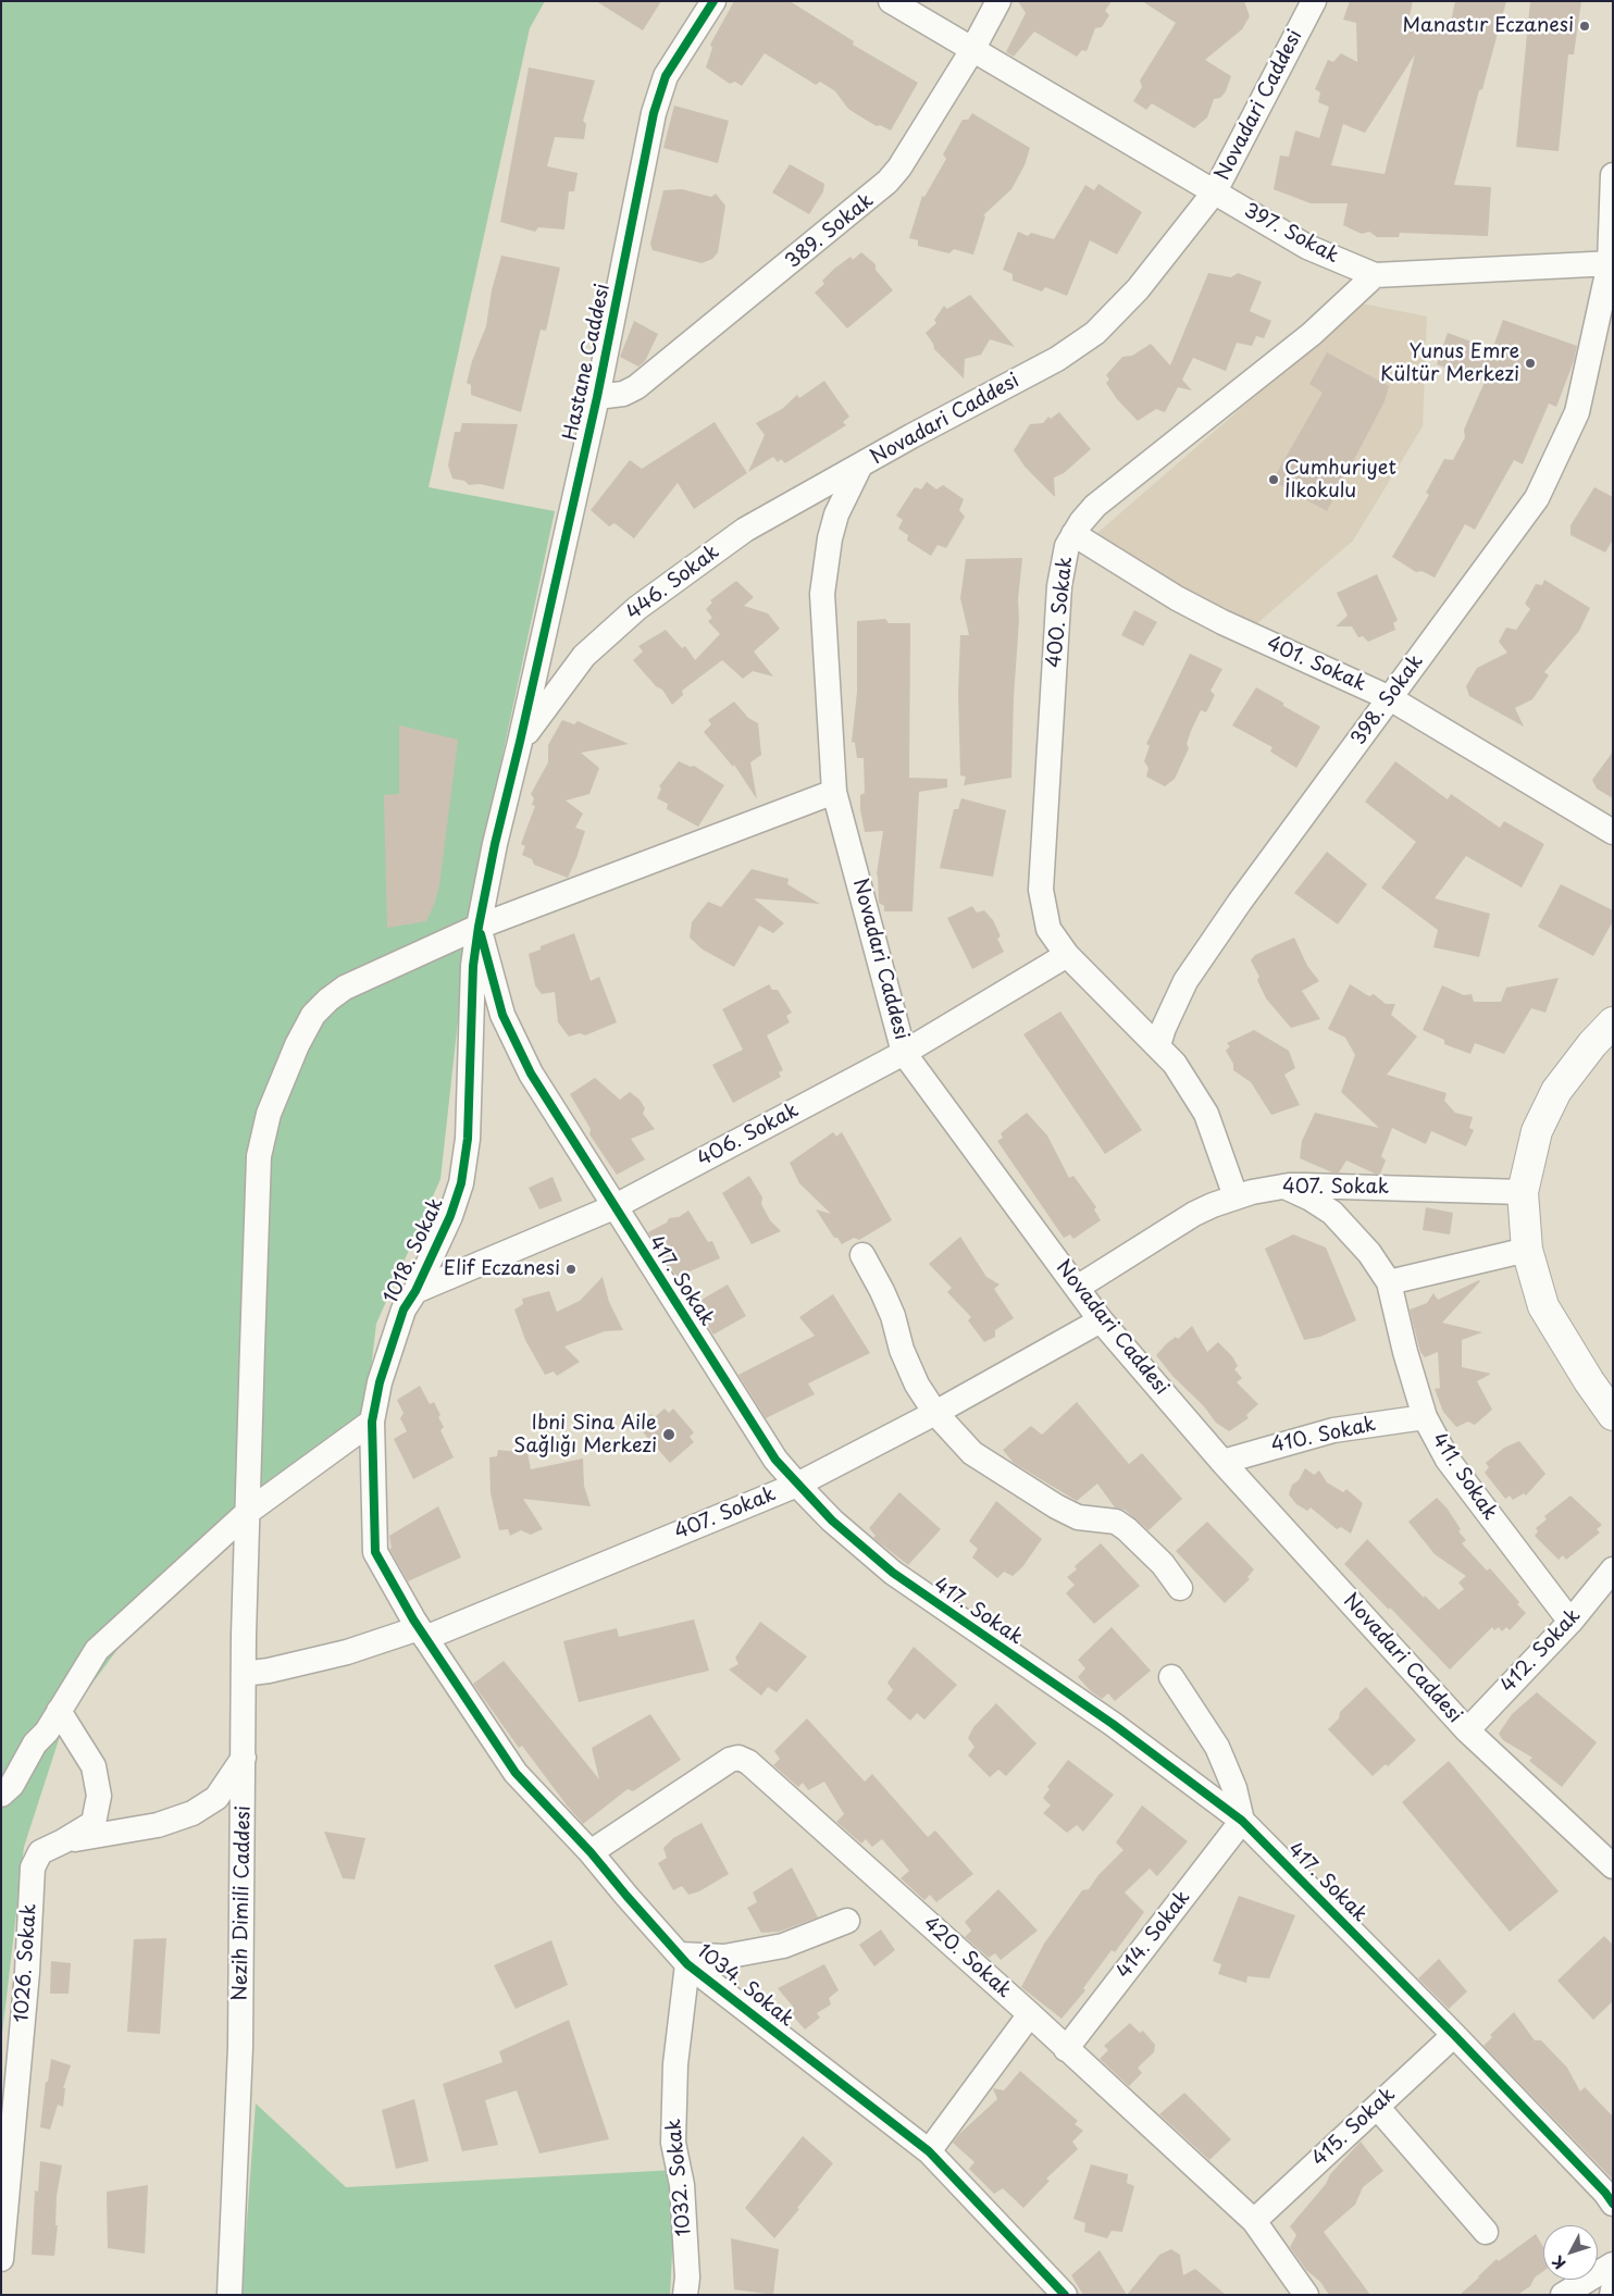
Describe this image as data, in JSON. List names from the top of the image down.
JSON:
{
  "streets": {
    "street": [
      "Novadari Caddesi",
      "389. Sokak",
      "397. Sokak",
      "Hastane Caddesi",
      "446. Sokak",
      "400. Sokak",
      "401. Sokak",
      "398. Sokak",
      "406. Sokak",
      "407. Sokak",
      "1018. Sokak",
      "417. Sokak",
      "410. Sokak",
      "411. Sokak",
      "412. Sokak",
      "Nezih Dimili Caddesi",
      "414. Sokak",
      "420. Sokak",
      "1026. Sokak",
      "1034. Sokak",
      "415. Sokak",
      "1032. Sokak"
    ]
  },
  "crossings": [
    ["Novadari Caddesi", "397. Sokak"],
    ["Novadari Caddesi", "446. Sokak"],
    ["Novadari Caddesi", "406. Sokak"],
    ["Novadari Caddesi", "407. Sokak"],
    ["Novadari Caddesi", "410. Sokak"],
    ["Novadari Caddesi", "412. Sokak"],
    ["Novadari Caddesi", "Nezih Dimili Caddesi"],
    ["389. Sokak", "397. Sokak"],
    ["389. Sokak", "Hastane Caddesi"],
    ["397. Sokak", "400. Sokak"],
    ["397. Sokak", "398. Sokak"],
    ["Hastane Caddesi", "446. Sokak"],
    ["Hastane Caddesi", "1018. Sokak"],
    ["Hastane Caddesi", "417. Sokak"],
    ["Hastane Caddesi", "Nezih Dimili Caddesi"],
    ["400. Sokak", "401. Sokak"],
    ["400. Sokak", "398. Sokak"],
    ["400. Sokak", "406. Sokak"],
    ["401. Sokak", "398. Sokak"],
    ["406. Sokak", "1018. Sokak"],
    ["406. Sokak", "417. Sokak"],
    ["407. Sokak", "1018. Sokak"],
    ["407. Sokak", "417. Sokak"],
    ["407. Sokak", "411. Sokak"],
    ["407. Sokak", "Nezih Dimili Caddesi"],
    ["407. Sokak", "1034. Sokak"],
    ["1018. Sokak", "417. Sokak"],
    ["1018. Sokak", "Nezih Dimili Caddesi"],
    ["1018. Sokak", "1034. Sokak"],
    ["417. Sokak", "Nezih Dimili Caddesi"],
    ["417. Sokak", "414. Sokak"],
    ["417. Sokak", "415. Sokak"],
    ["410. Sokak", "411. Sokak"],
    ["411. Sokak", "412. Sokak"],
    ["414. Sokak", "420. Sokak"],
    ["420. Sokak", "1034. Sokak"],
    ["420. Sokak", "415. Sokak"],
    ["1034. Sokak", "1032. Sokak"]
  ],
  "places": [
    "Manastır Eczanesi",
    "Yunus Emre Kültür Merkezi",
    "Cumhuriyet İlkokulu",
    "Elif Eczanesi",
    "Ibni Sina Aile Sağlığı Merkezi"
  ],
  "north": "bottom left"
}
